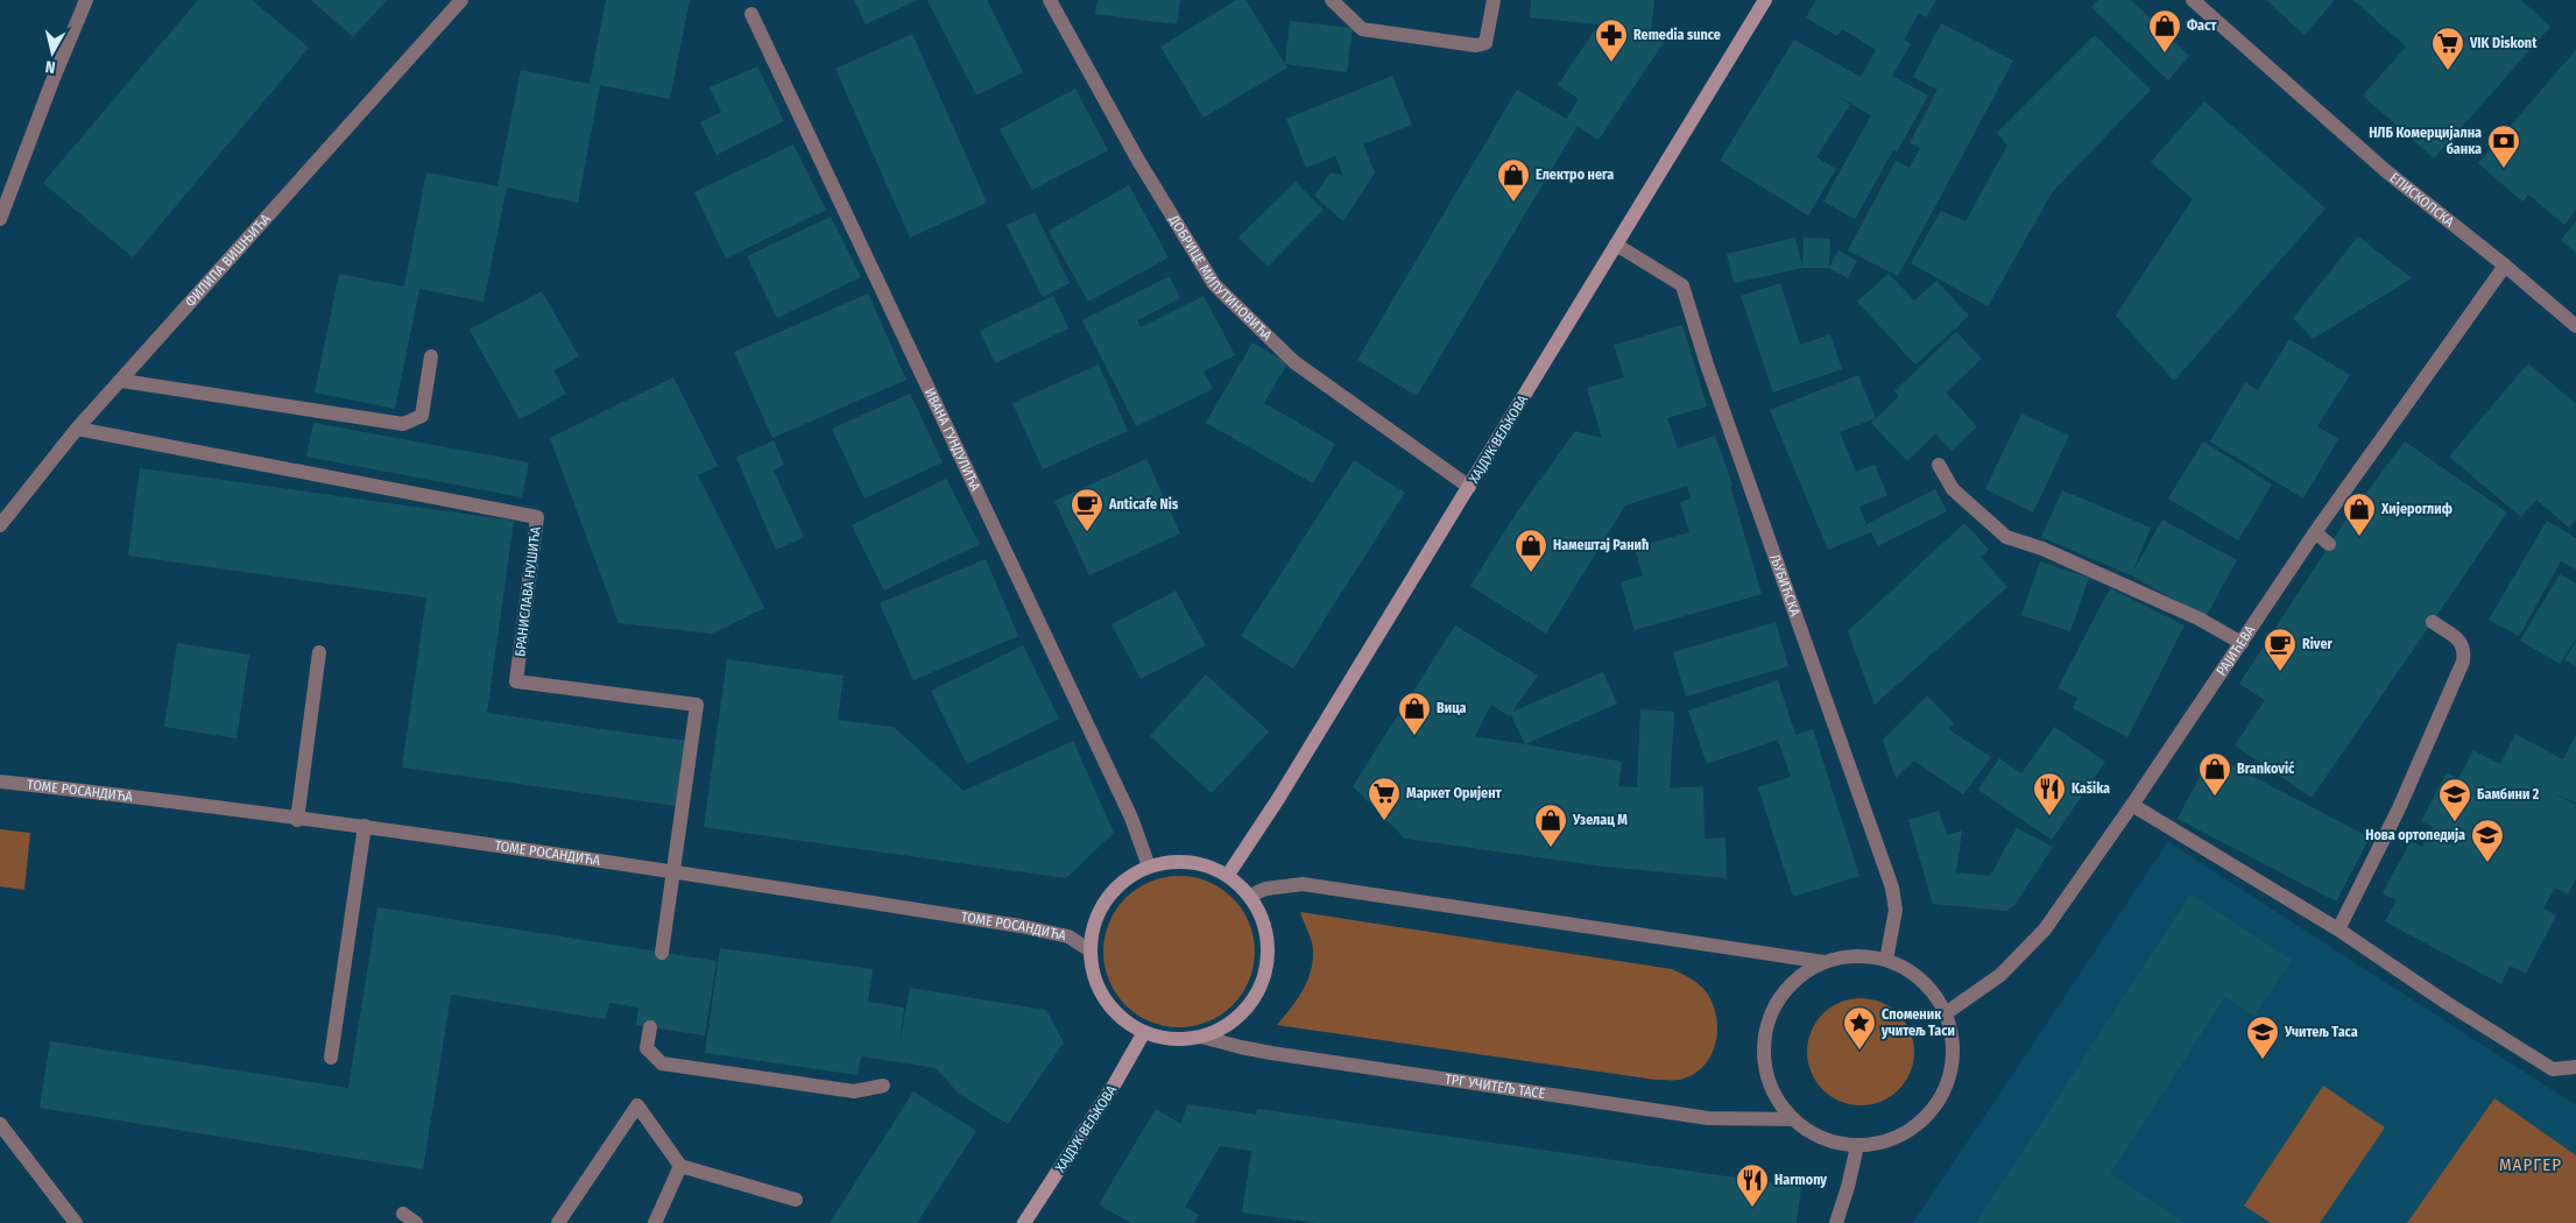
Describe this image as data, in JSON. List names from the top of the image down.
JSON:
{
  "streets": {
    "street": [
      "ЕПИСКОПСКА",
      "ФИЛИПА ВИШЊИЋА",
      "ДОБРИЦЕ МИЛУТИНОВИЋА",
      "ИВАНА ГУНДУЛИЋА",
      "ХАЈДУК ВЕЉКОВА",
      "ЉУБИЋСКА",
      "БРАНИСЛАВА НУШИЋА",
      "РАЈИЋЕВА",
      "ТОМЕ РОСАНДИЋА",
      "ТРГ УЧИТЕЉ ТАСЕ"
    ]
  },
  "crossings": [
    ["ЕПИСКОПСКА", "РАЈИЋЕВА"],
    ["ФИЛИПА ВИШЊИЋА", "БРАНИСЛАВА НУШИЋА"],
    ["ДОБРИЦЕ МИЛУТИНОВИЋА", "ХАЈДУК ВЕЉКОВА"],
    ["ИВАНА ГУНДУЛИЋА", "ХАЈДУК ВЕЉКОВА"],
    ["ИВАНА ГУНДУЛИЋА", "ТОМЕ РОСАНДИЋА"],
    ["ИВАНА ГУНДУЛИЋА", "ТРГ УЧИТЕЉ ТАСЕ"],
    ["ХАЈДУК ВЕЉКОВА", "ЉУБИЋСКА"],
    ["ХАЈДУК ВЕЉКОВА", "ТОМЕ РОСАНДИЋА"],
    ["ХАЈДУК ВЕЉКОВА", "ТРГ УЧИТЕЉ ТАСЕ"],
    ["ЉУБИЋСКА", "РАЈИЋЕВА"],
    ["ЉУБИЋСКА", "ТРГ УЧИТЕЉ ТАСЕ"],
    ["БРАНИСЛАВА НУШИЋА", "ТОМЕ РОСАНДИЋА"],
    ["РАЈИЋЕВА", "ТРГ УЧИТЕЉ ТАСЕ"],
    ["ТОМЕ РОСАНДИЋА", "ТРГ УЧИТЕЉ ТАСЕ"]
  ],
  "districts": ["МАРГЕР"],
  "places": {
    "shop": [
      "Фаст",
      "Електро нега",
      "Хијероглиф",
      "Намештај Ранић",
      "Вица",
      "Branković",
      "Узелац М"
    ],
    "pharmacy": ["Remedia sunce"],
    "supermarket": ["VIK Diskont", "Маркет Оријент"],
    "bank": ["НЛБ Комерцијална банка"],
    "cafe": ["Anticafe Nis", "River"],
    "restaurant": ["Kašika", "Harmony"],
    "school or university": ["Бамбини 2", "Нова ортопедија", "Учитељ Таса"],
    "place": ["Споменик учитељ Таси"]
  },
  "north": "bottom"
}
